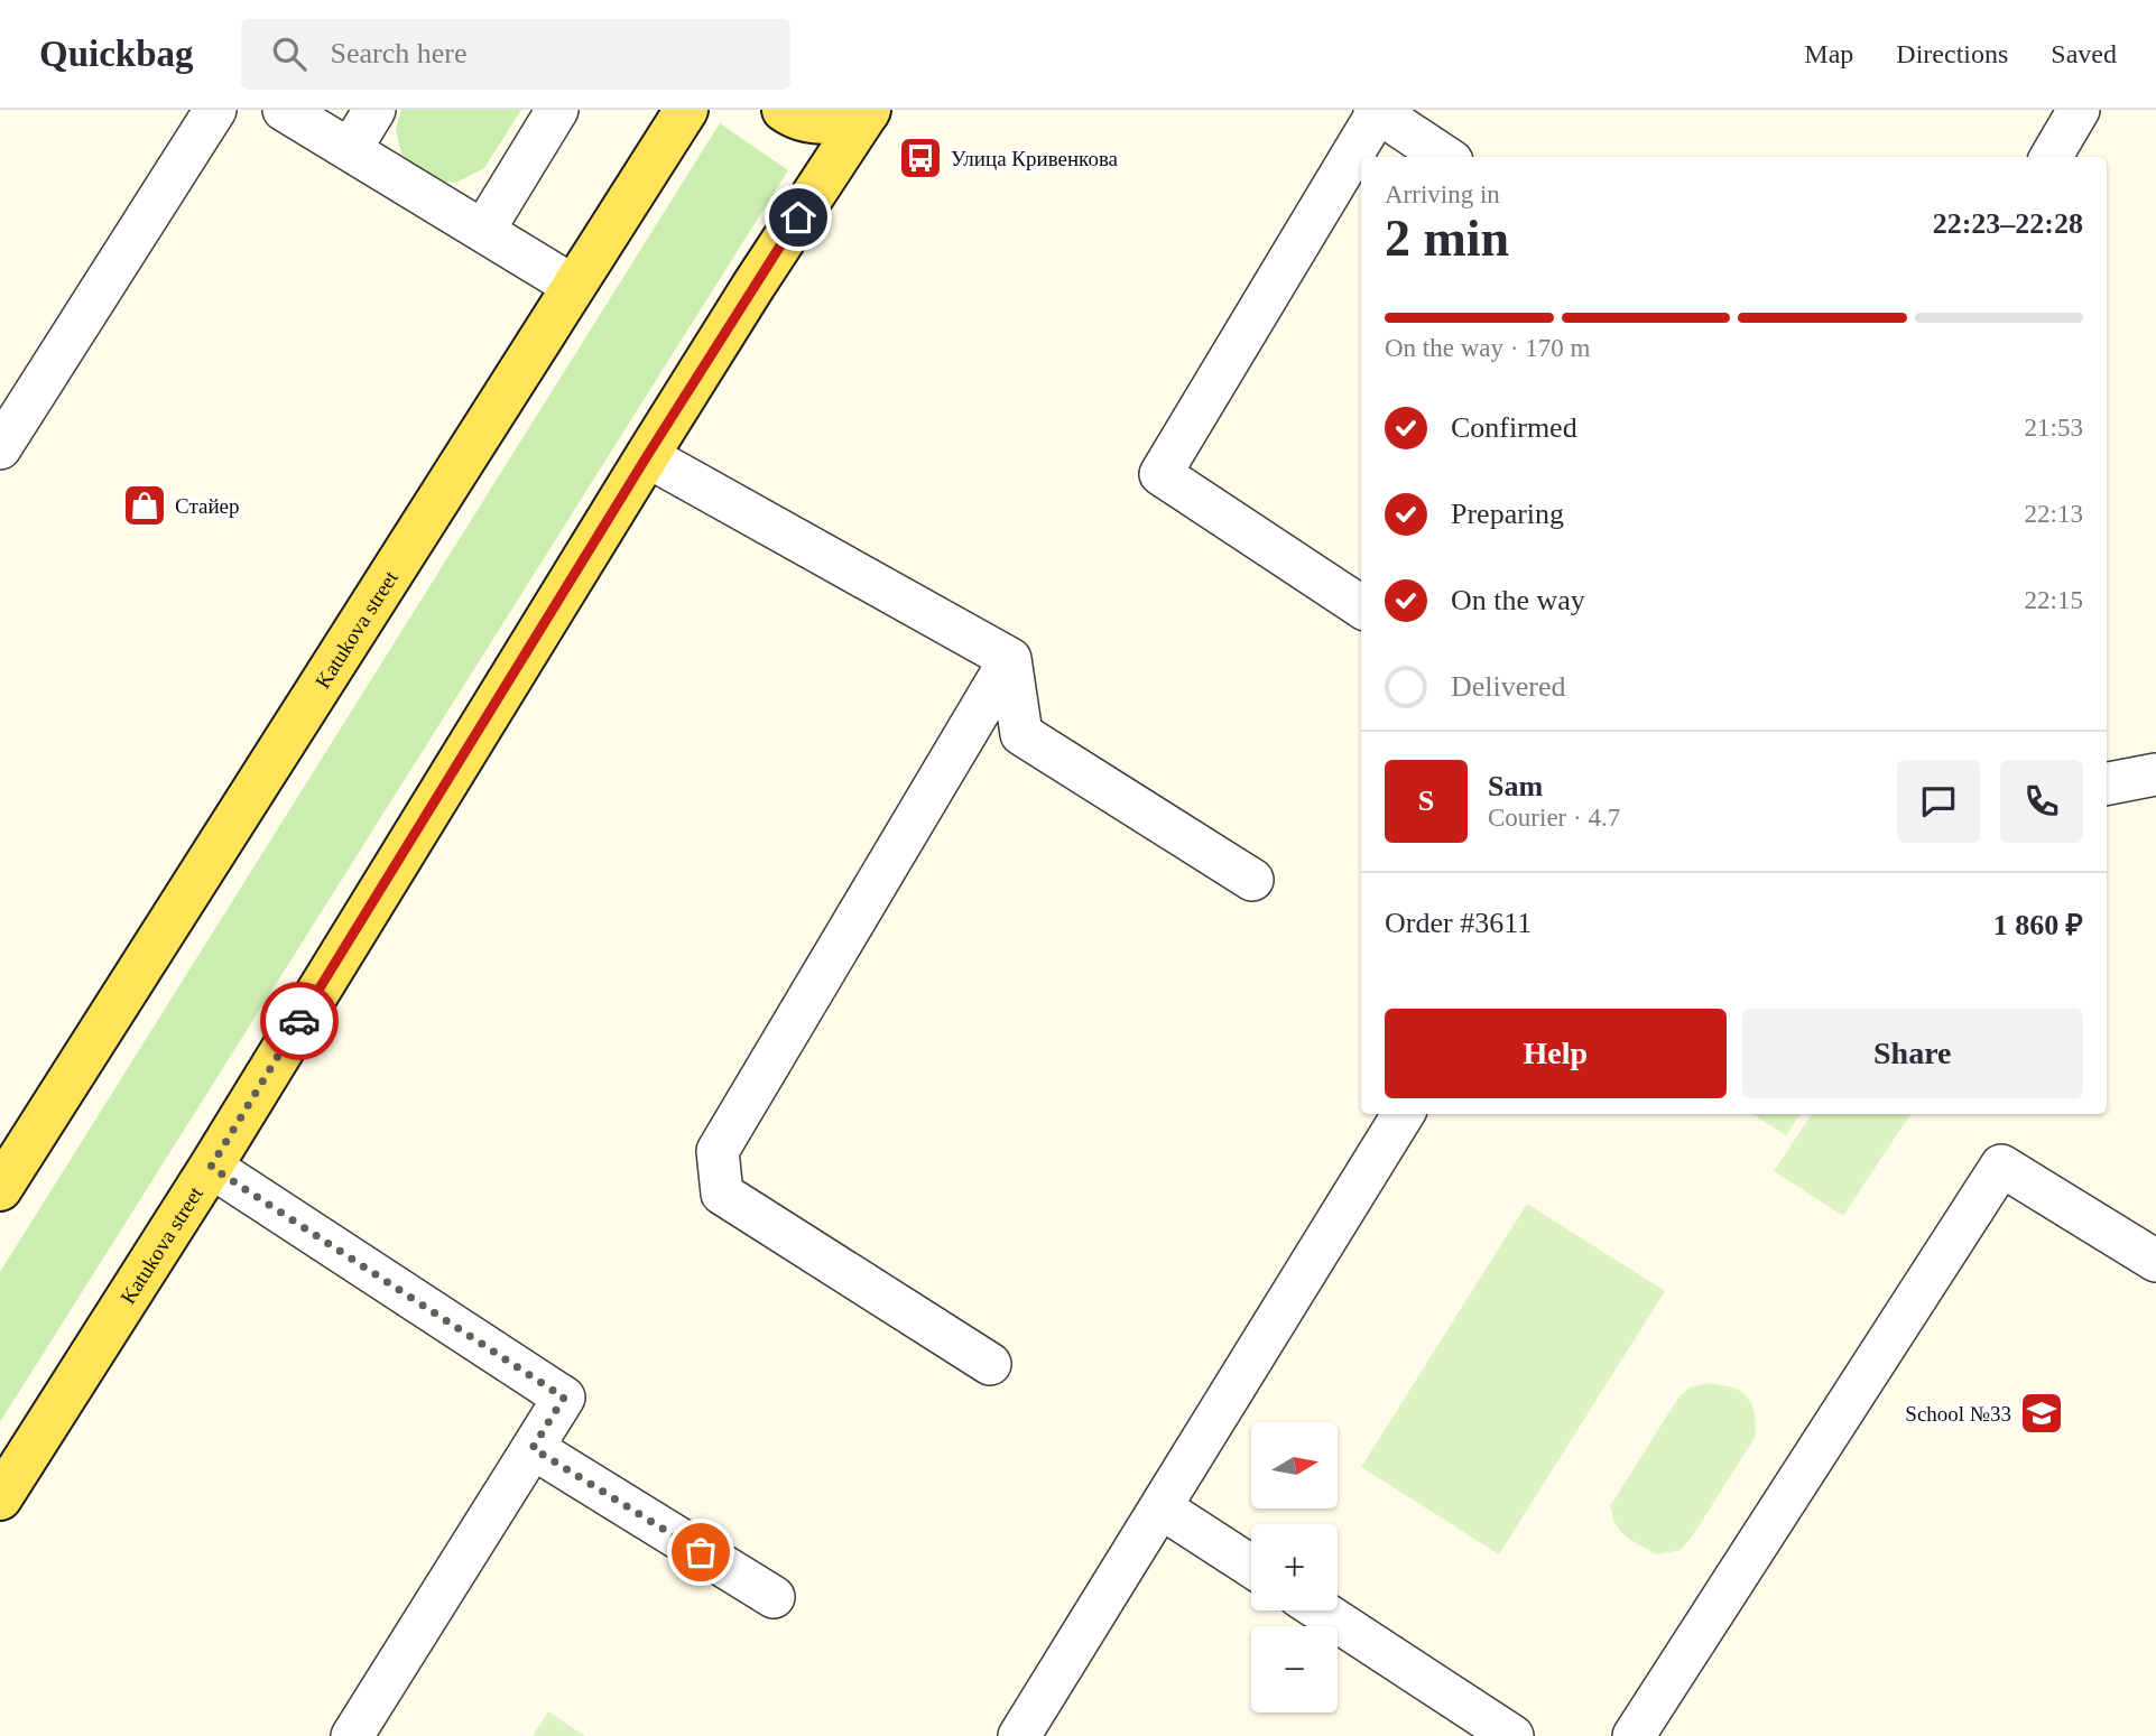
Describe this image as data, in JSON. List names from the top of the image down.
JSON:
{
  "streets": {
    "main road": ["Katukova street"]
  },
  "places": {
    "bus stop": ["Улица Кривенкова"],
    "shop": ["Стайер"],
    "school or university": ["School №33"]
  },
  "north": "right",
  "page": {
    "header": "Quickbag",
    "search": "Search here",
    "nav": ["Map", "Directions", "Saved"],
    "heading": ["2 min", "Arriving in", "22:23–22:28"],
    "panel": [
      "Sam",
      "Courier · 4.7",
      "Order #3611",
      "1 860 ₽"
    ],
    "bar": "On the way · 170 m",
    "list": [
      ["Confirmed", "21:53"],
      ["Preparing", "22:13"],
      ["On the way", "22:15"],
      "Delivered"
    ],
    "round": "S",
    "buttons": ["Help", "Share"],
    "map_buttons": ["+", "−"]
  }
}
